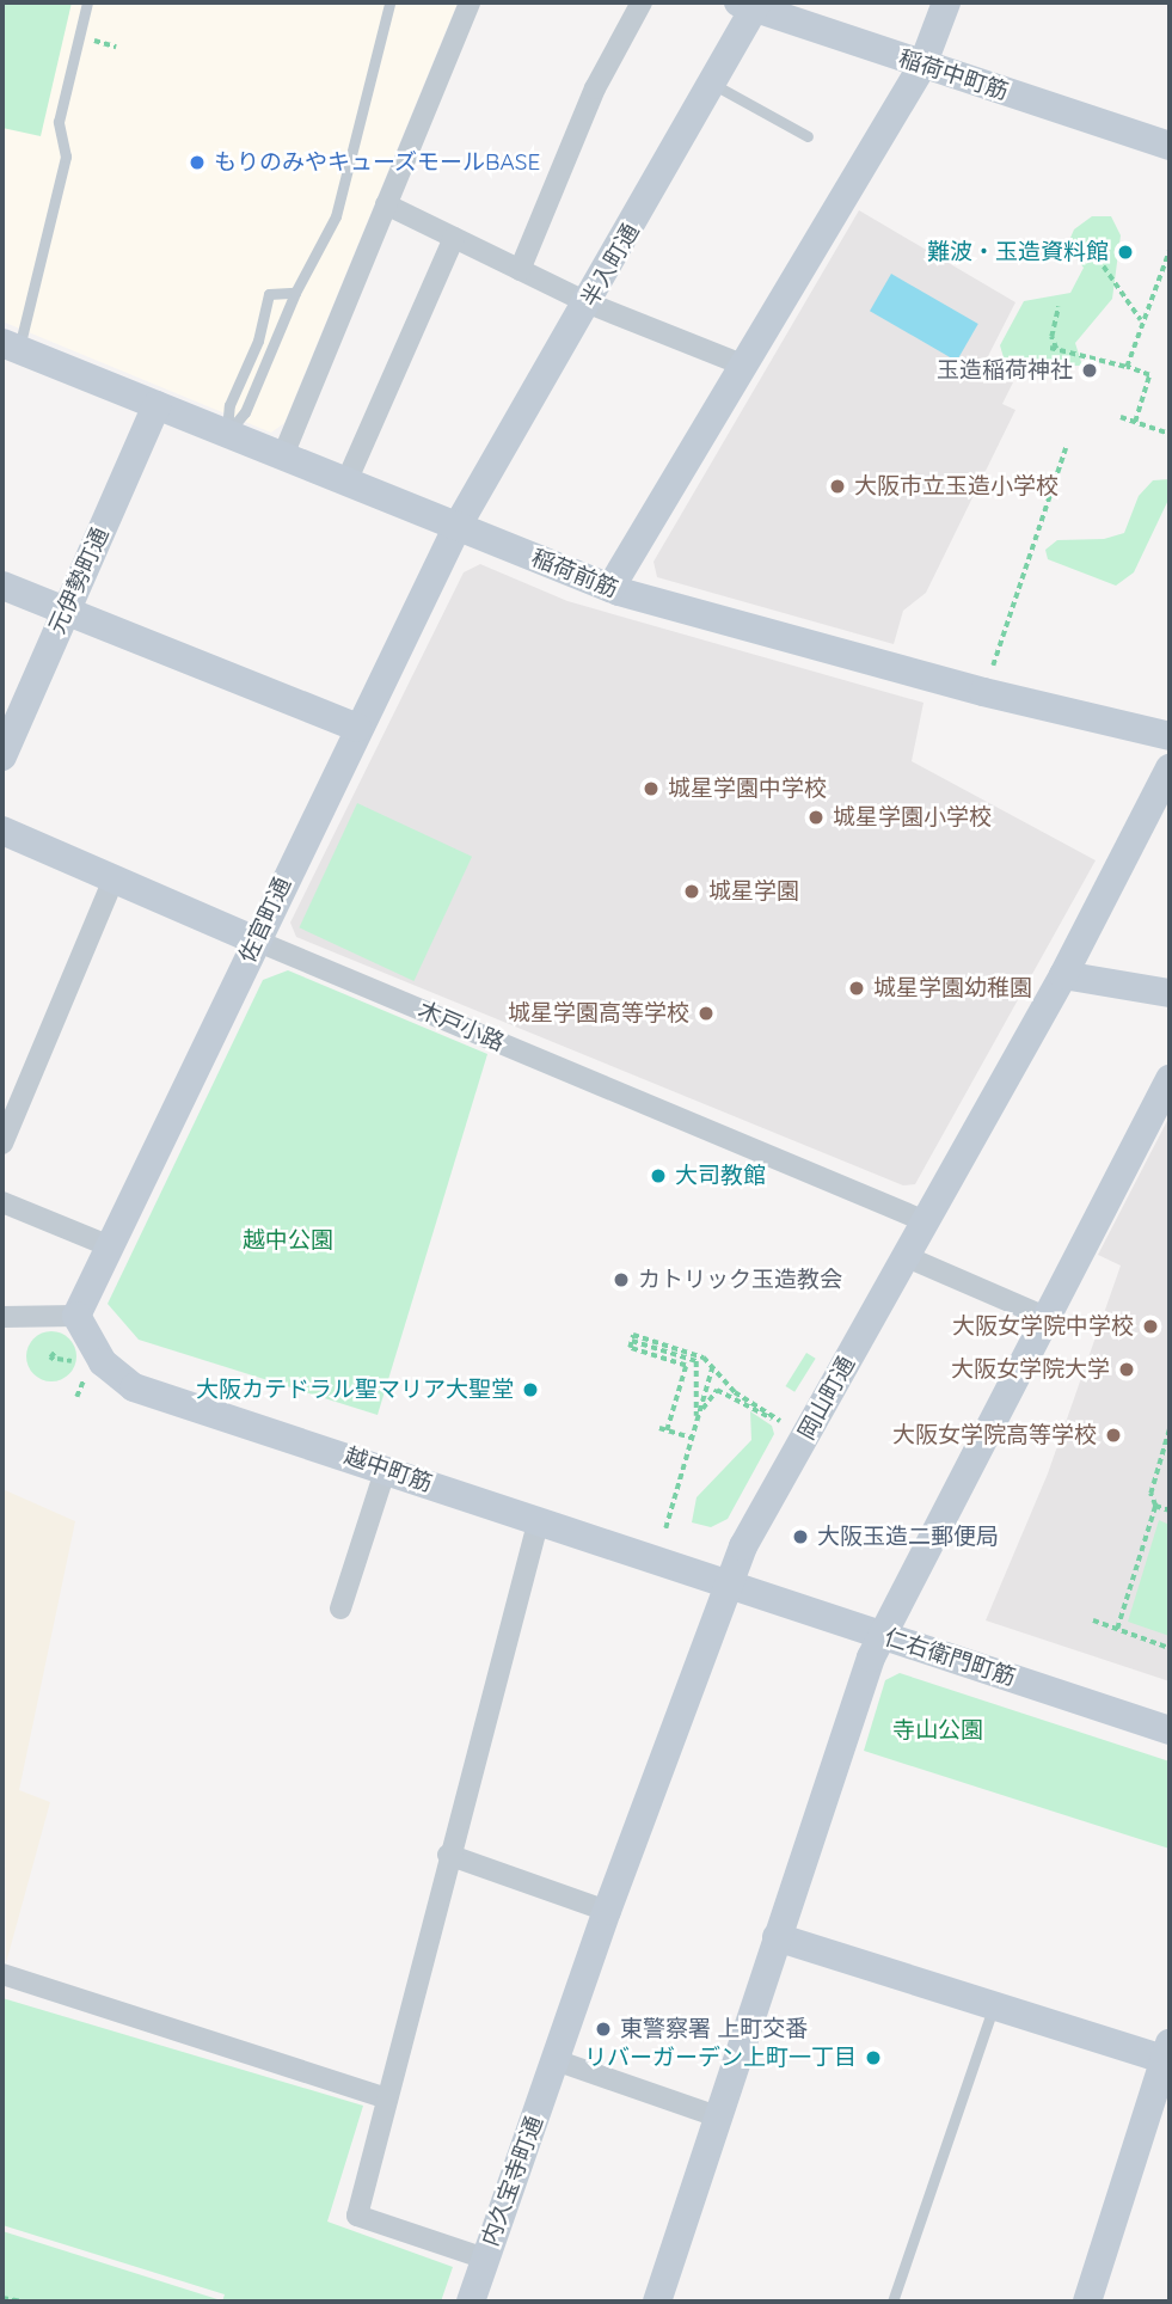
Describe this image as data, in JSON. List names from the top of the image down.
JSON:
{
  "streets": {
    "street": [
      "稲荷中町筋",
      "半入町通",
      "稲荷前筋",
      "元伊勢町通",
      "佐官町通",
      "木戸小路",
      "岡山町通",
      "越中町筋",
      "仁右衛門町筋",
      "内久宝寺町通"
    ]
  },
  "crossings": [
    ["稲荷中町筋", "半入町通"],
    ["半入町通", "稲荷前筋"],
    ["半入町通", "佐官町通"],
    ["稲荷前筋", "元伊勢町通"],
    ["稲荷前筋", "佐官町通"],
    ["佐官町通", "木戸小路"],
    ["佐官町通", "越中町筋"],
    ["木戸小路", "岡山町通"],
    ["岡山町通", "越中町筋"],
    ["岡山町通", "仁右衛門町筋"],
    ["岡山町通", "内久宝寺町通"],
    ["越中町筋", "仁右衛門町筋"]
  ],
  "parks": ["越中公園", "寺山公園"],
  "places": [
    "もりのみやキューズモールBASE",
    "難波・玉造資料館",
    "玉造稲荷神社",
    "大阪市立玉造小学校",
    "城星学園中学校",
    "城星学園小学校",
    "城星学園",
    "城星学園幼稚園",
    "城星学園高等学校",
    "大司教館",
    "カトリック玉造教会",
    "大阪女学院中学校",
    "大阪女学院大学",
    "大阪カテドラル聖マリア大聖堂",
    "大阪女学院高等学校",
    "大阪玉造二郵便局",
    "東警察署 上町交番",
    "リバーガーデン上町一丁目"
  ]
}
